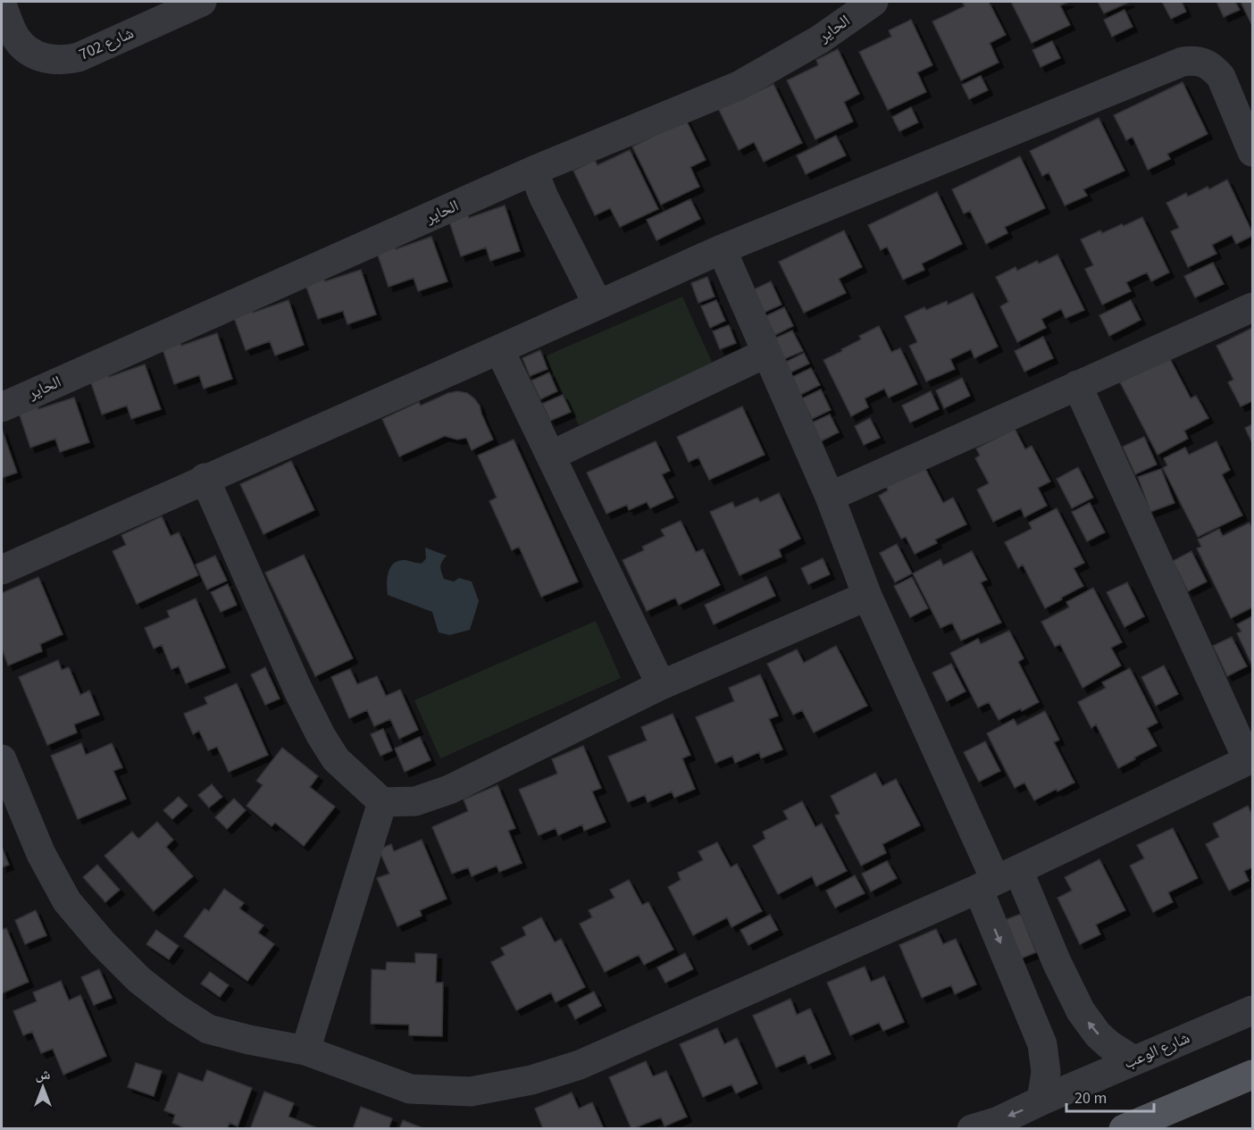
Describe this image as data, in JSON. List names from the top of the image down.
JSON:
{
  "streets": {
    "street": ["الحاير", "شارع 702", "شارع الوعب"]
  },
  "scale_bar": "20 m",
  "north": "top"
}
